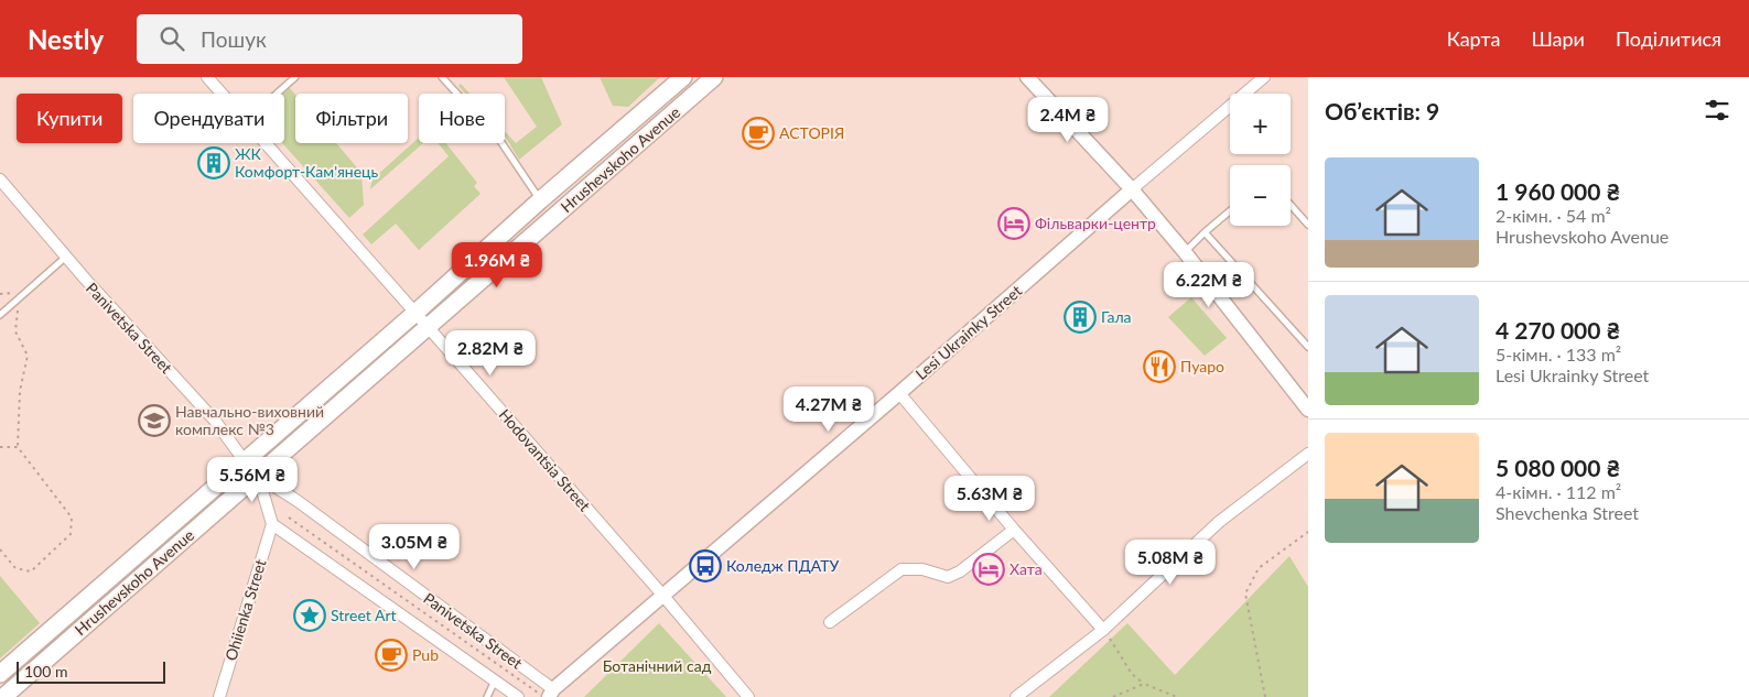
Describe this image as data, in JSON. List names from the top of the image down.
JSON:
{
  "streets": {
    "main road": ["Hrushevskoho Avenue"],
    "street": [
      "Panivetska Street",
      "Lesi Ukrainky Street",
      "Hodovantsia Street",
      "Ohiienka Street"
    ]
  },
  "crossings": [
    ["Hrushevskoho Avenue", "Panivetska Street"],
    ["Hrushevskoho Avenue", "Hodovantsia Street"],
    ["Panivetska Street", "Lesi Ukrainky Street"],
    ["Panivetska Street", "Ohiienka Street"],
    ["Lesi Ukrainky Street", "Hodovantsia Street"]
  ],
  "parks": ["Ботанічний сад"],
  "places": {
    "cafe": ["АСТОРІЯ", "Pub"],
    "building": ["ЖК Комфорт-Кам'янець", "Гала"],
    "hotel": ["Фільварки-центр", "Хата"],
    "restaurant": ["Пуаро"],
    "school or university": ["Навчально-виховний комплекс №3"],
    "bus stop": ["Коледж ПДАТУ"],
    "place": ["Street Art"]
  },
  "scale_bar": "100 m",
  "page": {
    "header": "Nestly",
    "search": "Пошук",
    "nav": ["Карта", "Шари", "Поділитися"],
    "heading": "Об’єктів: 9",
    "map_buttons": ["+", "−"],
    "chip": [
      "Купити",
      "Орендувати",
      "Фільтри",
      "Нове"
    ],
    "price": [
      "2.4M ₴",
      "1.96M ₴",
      "6.22M ₴",
      "2.82M ₴",
      "4.27M ₴",
      "5.56M ₴",
      "5.63M ₴",
      "3.05M ₴",
      "5.08M ₴"
    ],
    "list": [
      {
        "name": "1 960 000 ₴",
        "note": "2-кімн. · 54 m² · Hrushevskoho Avenue"
      },
      {
        "name": "4 270 000 ₴",
        "note": "5-кімн. · 133 m² · Lesi Ukrainky Street"
      },
      {
        "name": "5 080 000 ₴",
        "note": "4-кімн. · 112 m² · Shevchenka Street"
      }
    ],
    "scale": "100 m"
  }
}
